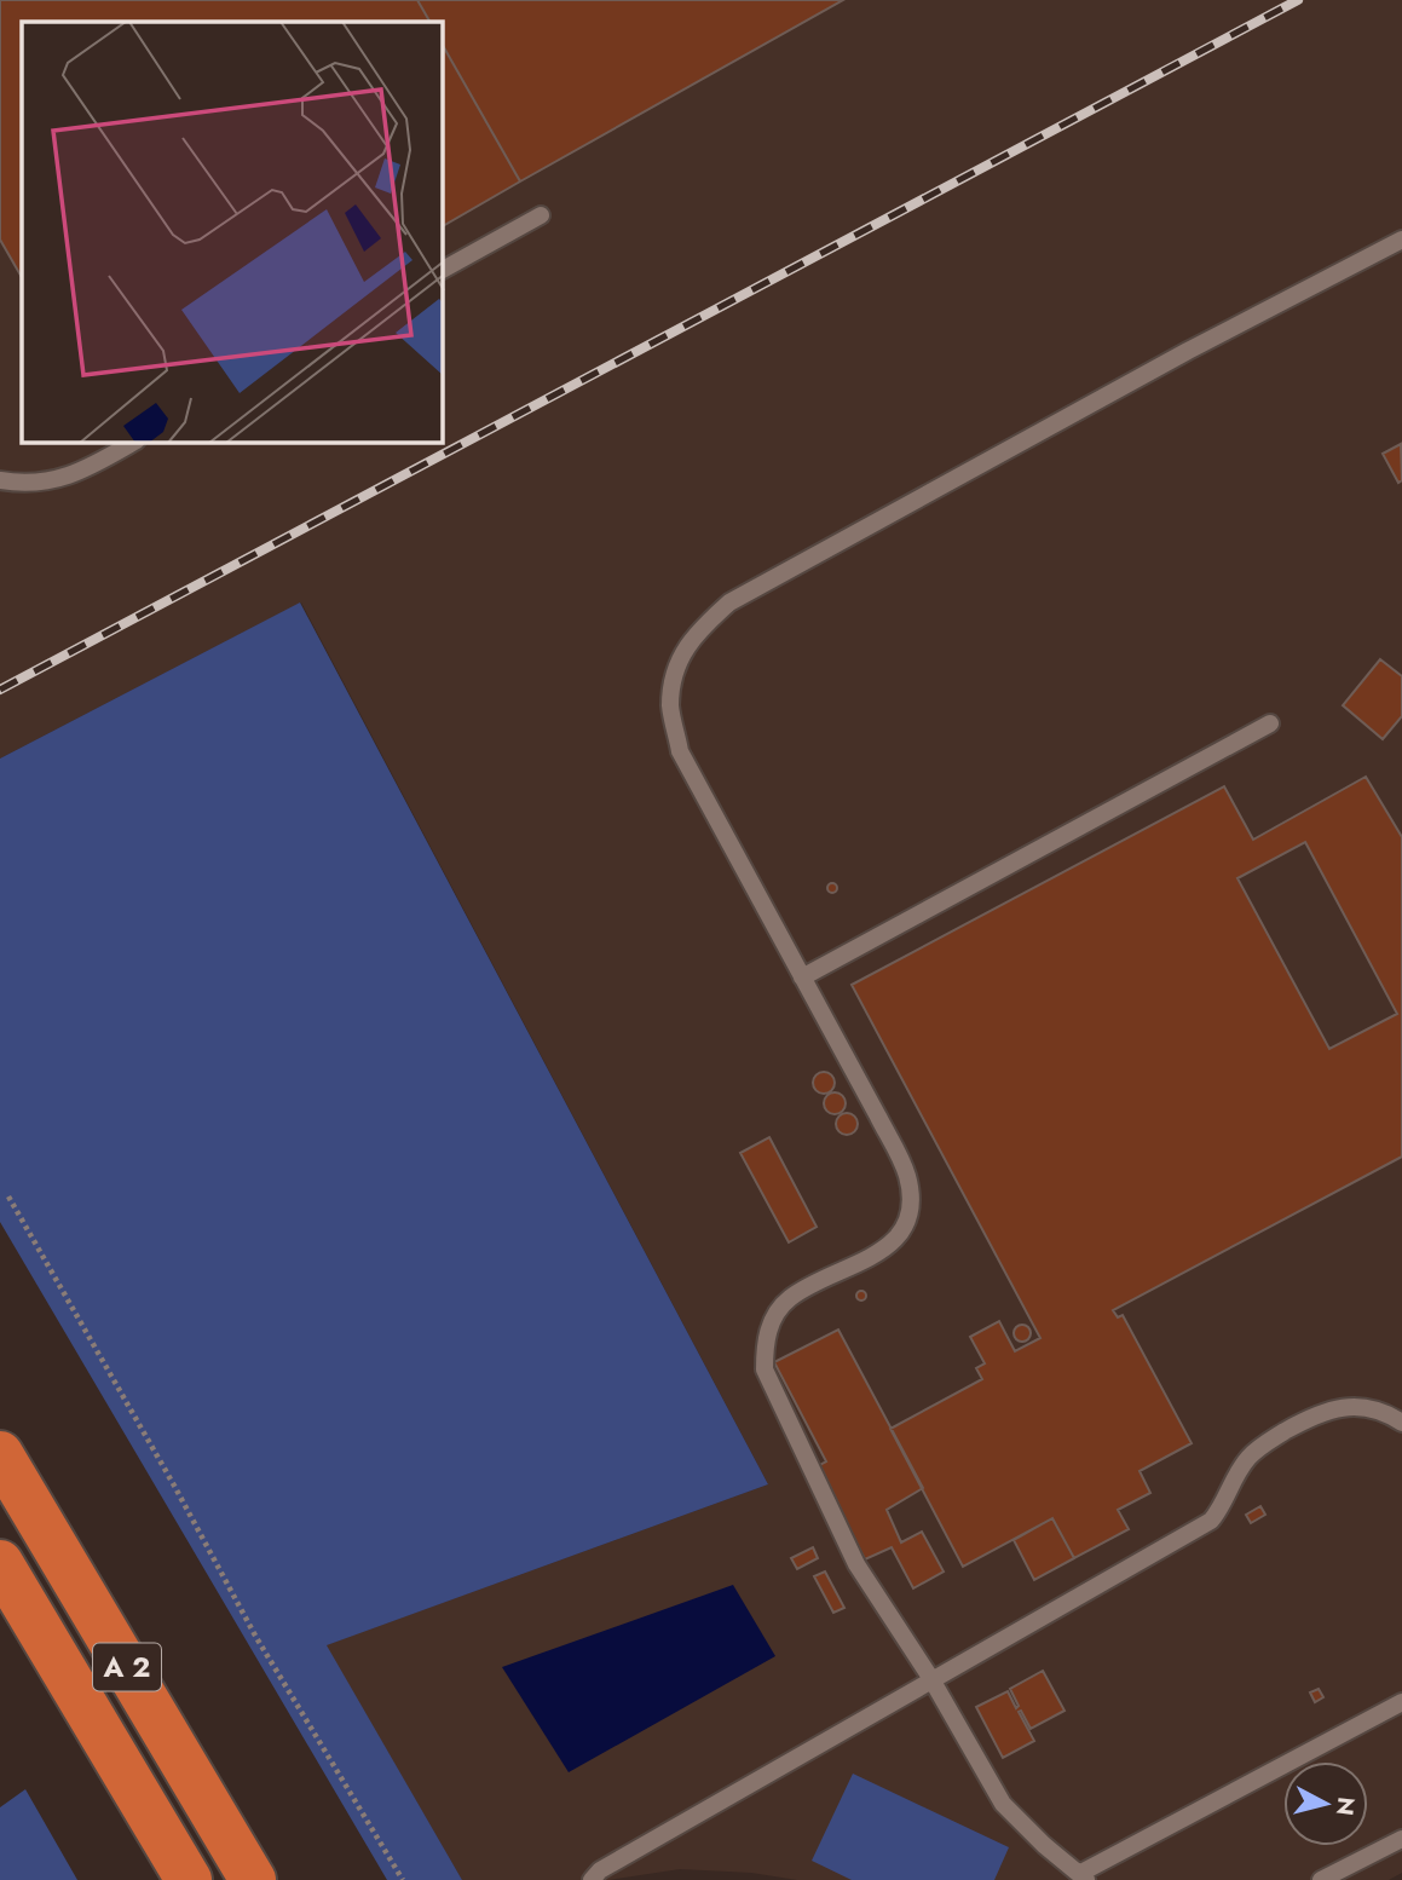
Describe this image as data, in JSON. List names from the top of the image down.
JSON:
{
  "streets": {
    "highway": ["A 2"]
  },
  "north": "right"
}
